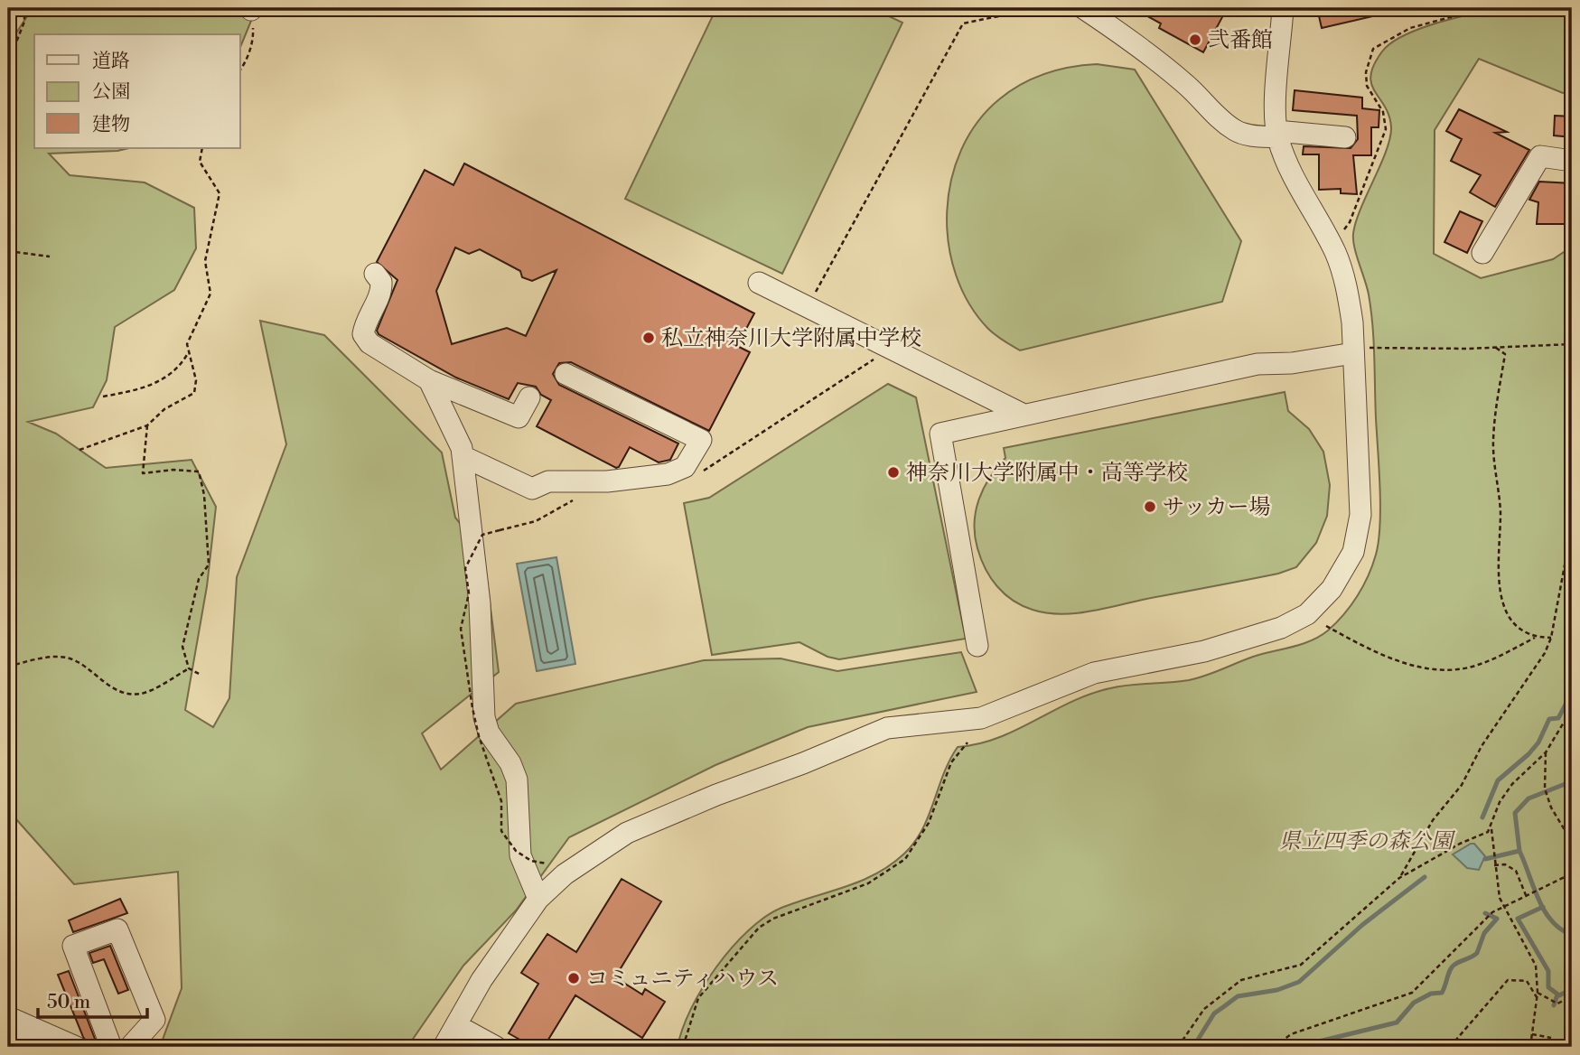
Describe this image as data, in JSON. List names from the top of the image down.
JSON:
{
  "parks": ["県立四季の森公園"],
  "places": [
    "弐番館",
    "私立神奈川大学附属中学校",
    "神奈川大学附属中・高等学校",
    "サッカー場",
    "コミュニティハウス"
  ],
  "legend": ["道路", "公園", "建物"],
  "scale_bar": "50 m"
}
